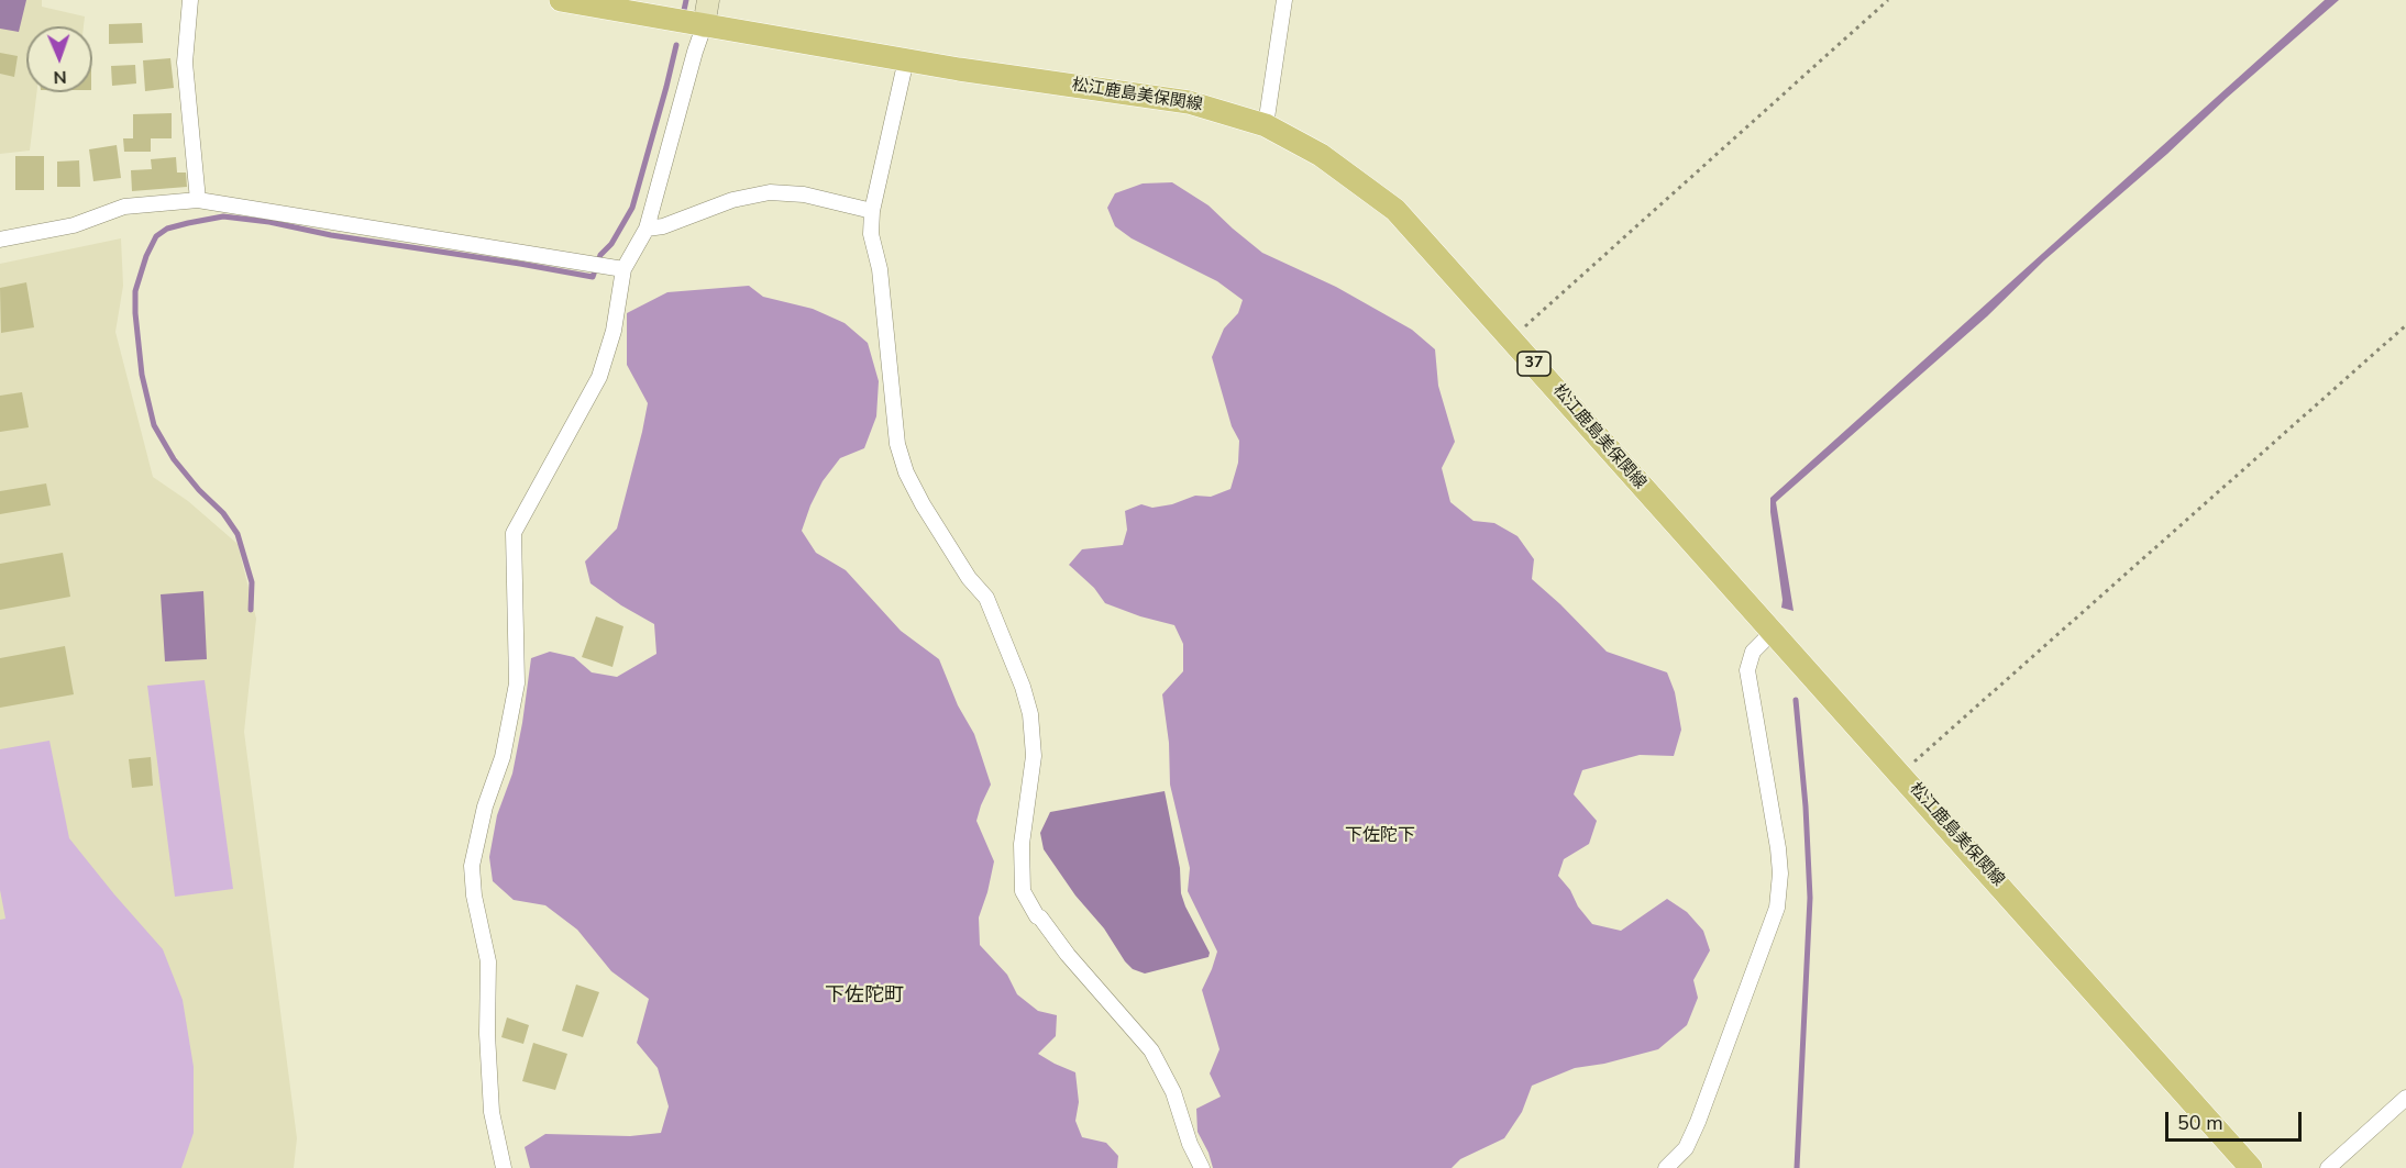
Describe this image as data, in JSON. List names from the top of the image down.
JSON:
{
  "streets": {
    "main road": ["松江鹿島美保関線", "37"]
  },
  "districts": ["下佐陀下", "下佐陀町"],
  "scale_bar": "50 m",
  "north": "bottom"
}
